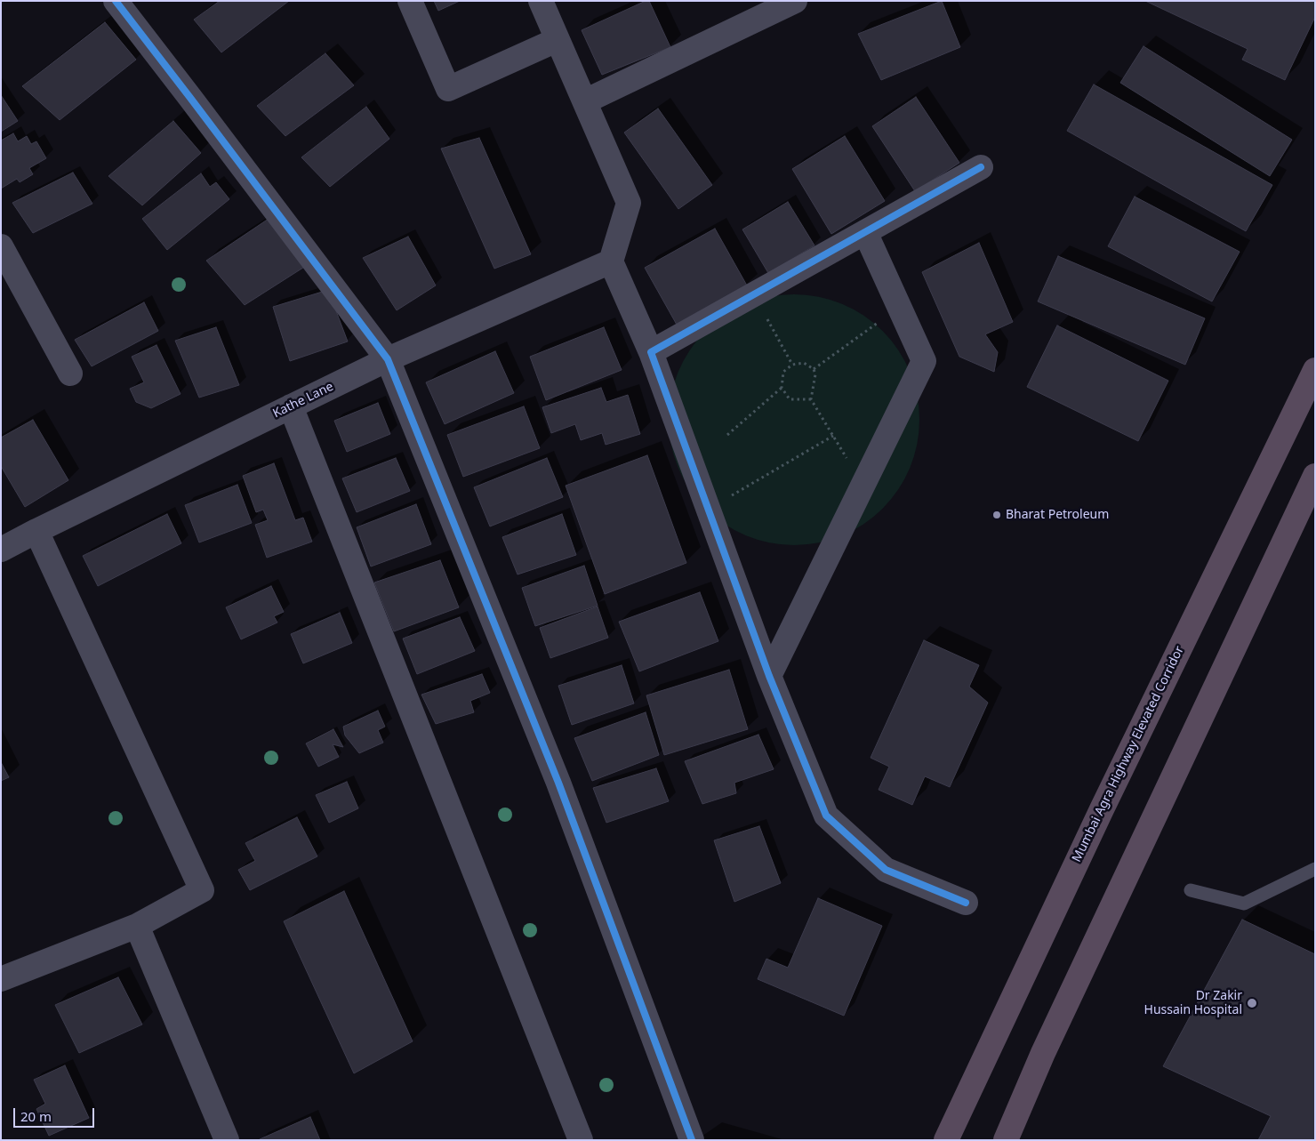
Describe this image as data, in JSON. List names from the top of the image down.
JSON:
{
  "streets": {
    "highway": ["Mumbai Agra Highway Elevated Corridor"],
    "street": ["Kathe Lane"]
  },
  "places": ["Bharat Petroleum", "Dr Zakir Hussain Hospital"],
  "scale_bar": "20 m"
}
